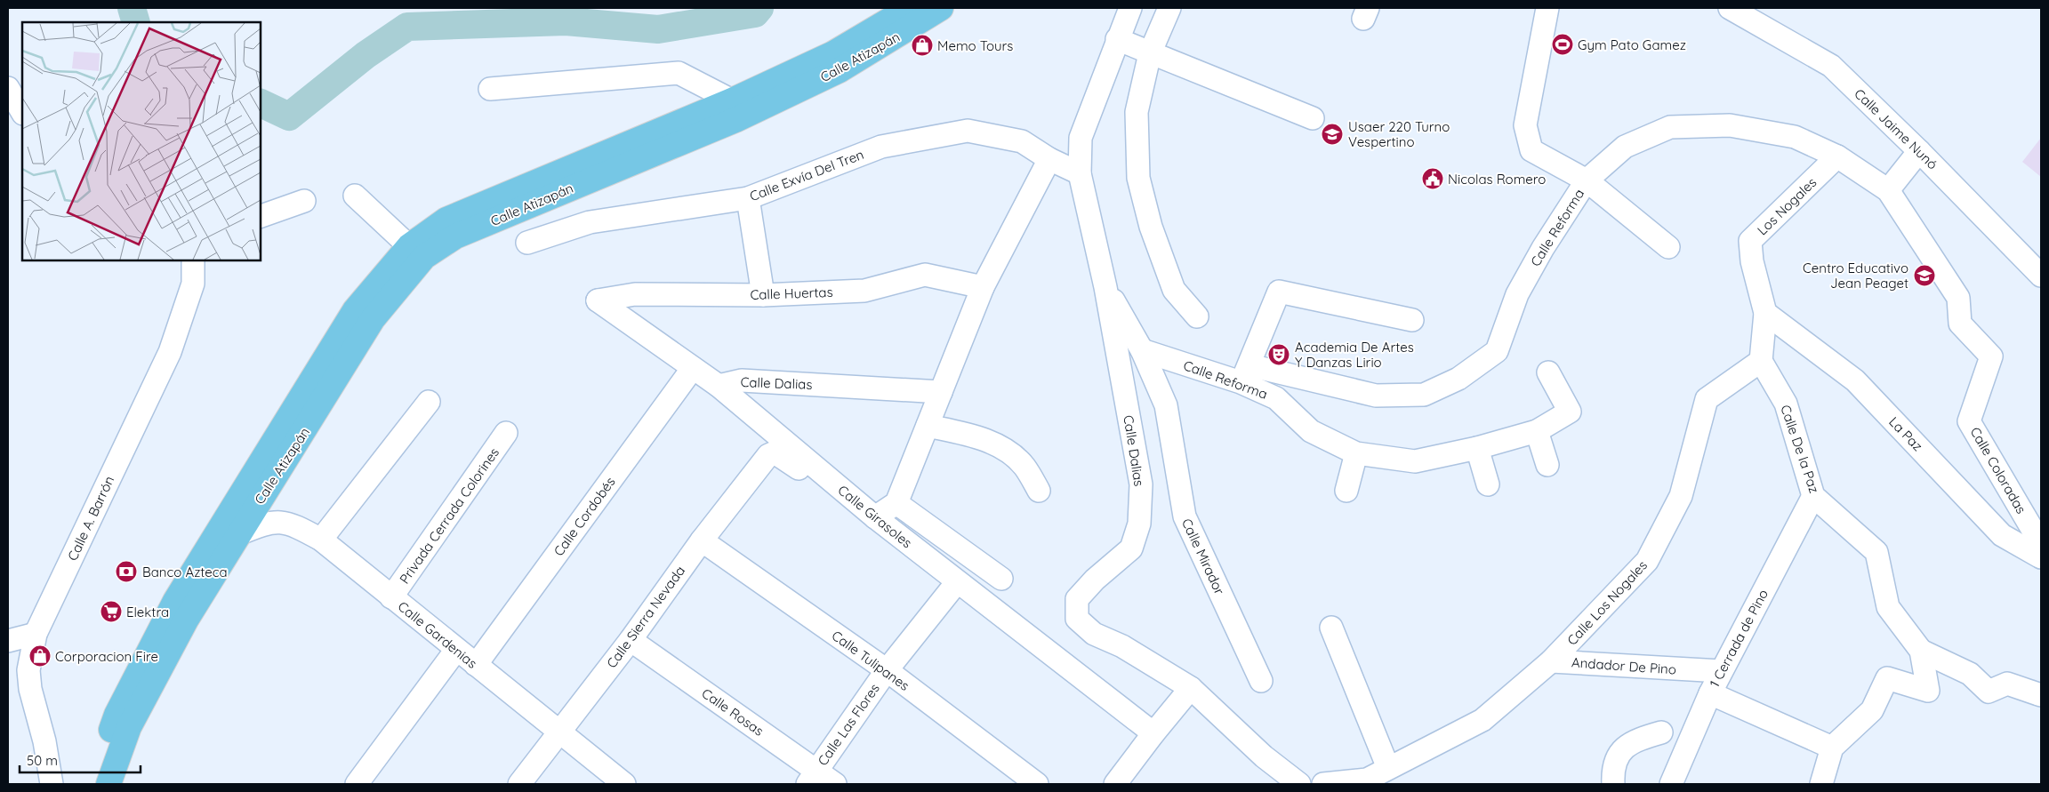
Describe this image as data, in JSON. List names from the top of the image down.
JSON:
{
  "streets": {
    "main road": ["Calle Atizapán"],
    "street": [
      "Calle Jaime Nunó",
      "Calle Exvía Del Tren",
      "Los Nogales",
      "Calle Reforma",
      "Calle Huertas",
      "Calle Dalias",
      "La Paz",
      "Calle De la Paz",
      "Calle Coloradas",
      "Privada Cerrada Colorines",
      "Calle Cordobés",
      "Calle Girasoles",
      "Calle A. Barrón",
      "Calle Mirador",
      "Calle Los Nogales",
      "Calle Sierra Nevada",
      "Calle Gardenias",
      "1 Cerrada de Pino",
      "Calle Tulipanes",
      "Andador De Pino",
      "Calle Rosas",
      "Calle Las Flores"
    ]
  },
  "crossings": [
    ["Calle Atizapán", "Calle Gardenias"],
    ["Los Nogales", "Calle Reforma"],
    ["Los Nogales", "La Paz"],
    ["Calle Reforma", "Calle Coloradas"],
    ["Calle Reforma", "Calle Mirador"],
    ["Calle Huertas", "Calle Girasoles"],
    ["Calle Dalias", "Calle Girasoles"],
    ["Calle De la Paz", "Calle Los Nogales"],
    ["Calle De la Paz", "1 Cerrada de Pino"],
    ["Privada Cerrada Colorines", "Calle Gardenias"],
    ["Calle Cordobés", "Calle Girasoles"],
    ["Calle Cordobés", "Calle Gardenias"],
    ["Calle Girasoles", "Calle Sierra Nevada"],
    ["Calle Girasoles", "Calle Las Flores"],
    ["Calle Los Nogales", "Andador De Pino"],
    ["Calle Sierra Nevada", "Calle Gardenias"],
    ["Calle Sierra Nevada", "Calle Tulipanes"],
    ["Calle Sierra Nevada", "Calle Rosas"],
    ["1 Cerrada de Pino", "Andador De Pino"],
    ["Calle Tulipanes", "Calle Las Flores"],
    ["Calle Rosas", "Calle Las Flores"]
  ],
  "places": {
    "sports": ["Gym Pato Gamez"],
    "shop": ["Memo Tours", "Corporacion Fire"],
    "school or university": ["Usaer 220 Turno Vespertino", "Centro Educativo Jean Peaget"],
    "public building": ["Nicolas Romero"],
    "theatre": ["Academia De Artes Y Danzas Lirio"],
    "bank": ["Banco Azteca"],
    "supermarket": ["Elektra"]
  },
  "scale_bar": "50 m"
}
